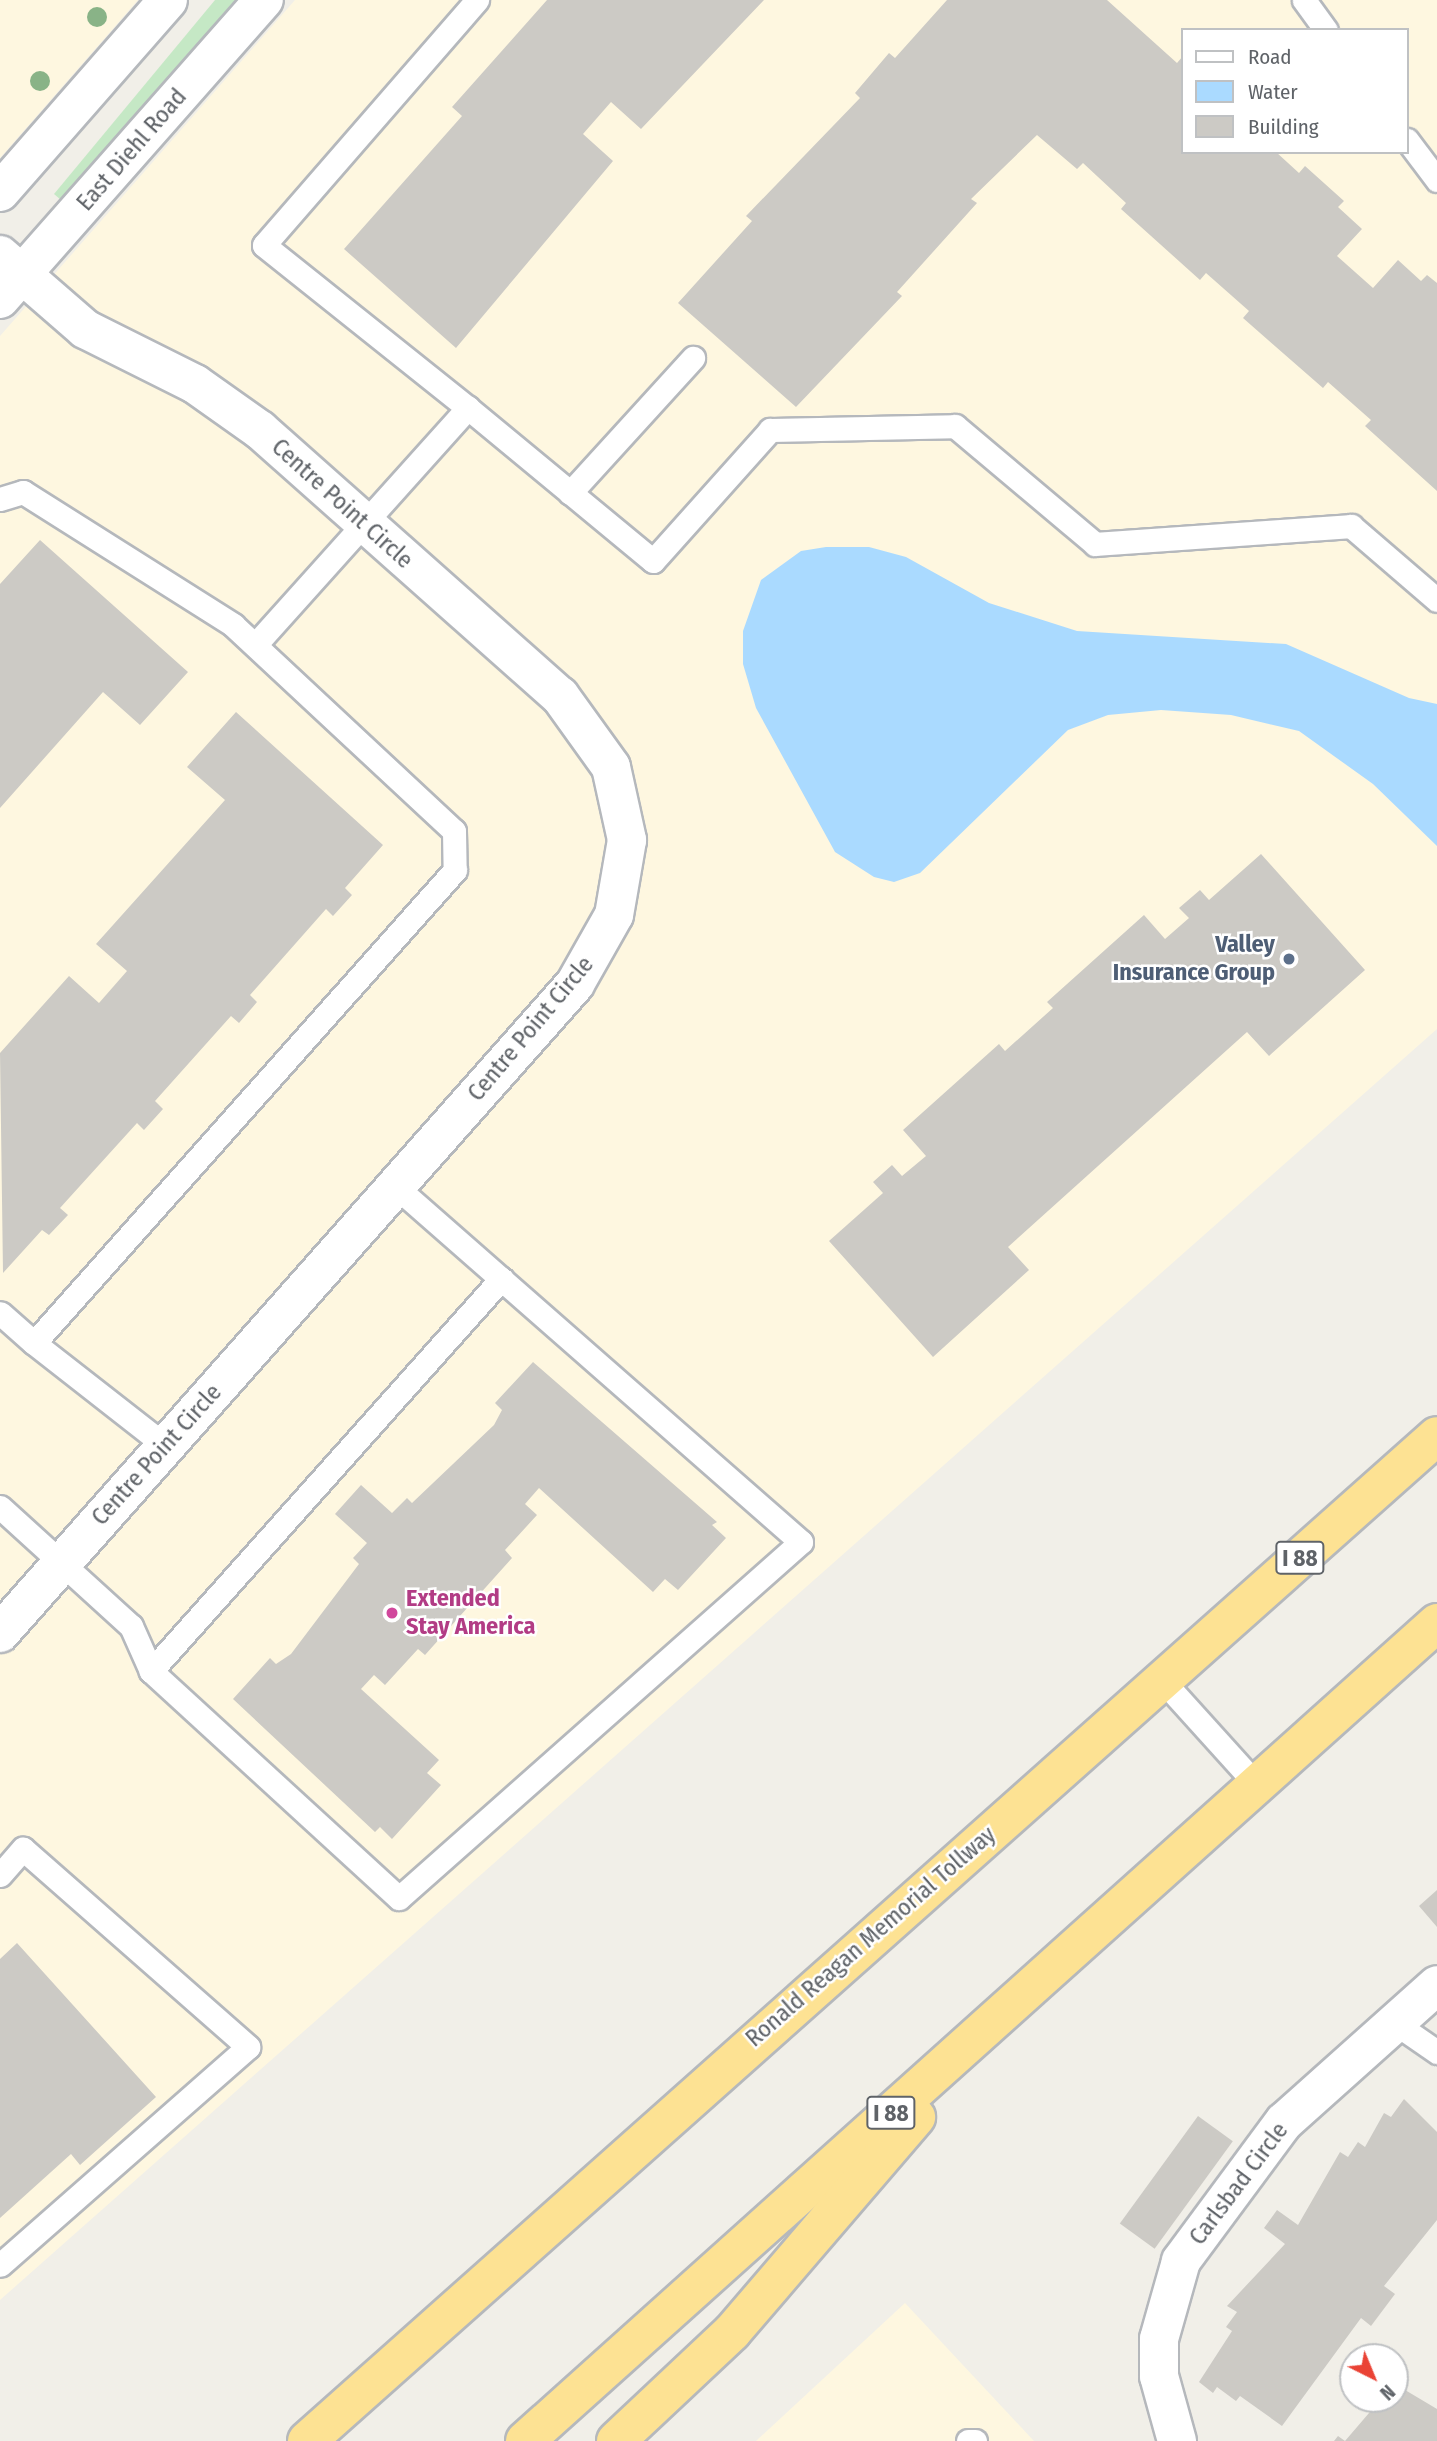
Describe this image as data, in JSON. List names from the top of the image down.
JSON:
{
  "streets": {
    "highway": ["I 88", "Ronald Reagan Memorial Tollway"],
    "street": ["East Diehl Road", "Centre Point Circle", "Carlsbad Circle"]
  },
  "crossings": [
    ["East Diehl Road", "Centre Point Circle"]
  ],
  "places": ["Valley Insurance Group", "Extended Stay America"],
  "legend": ["Road", "Water", "Building"],
  "north": "bottom right"
}
